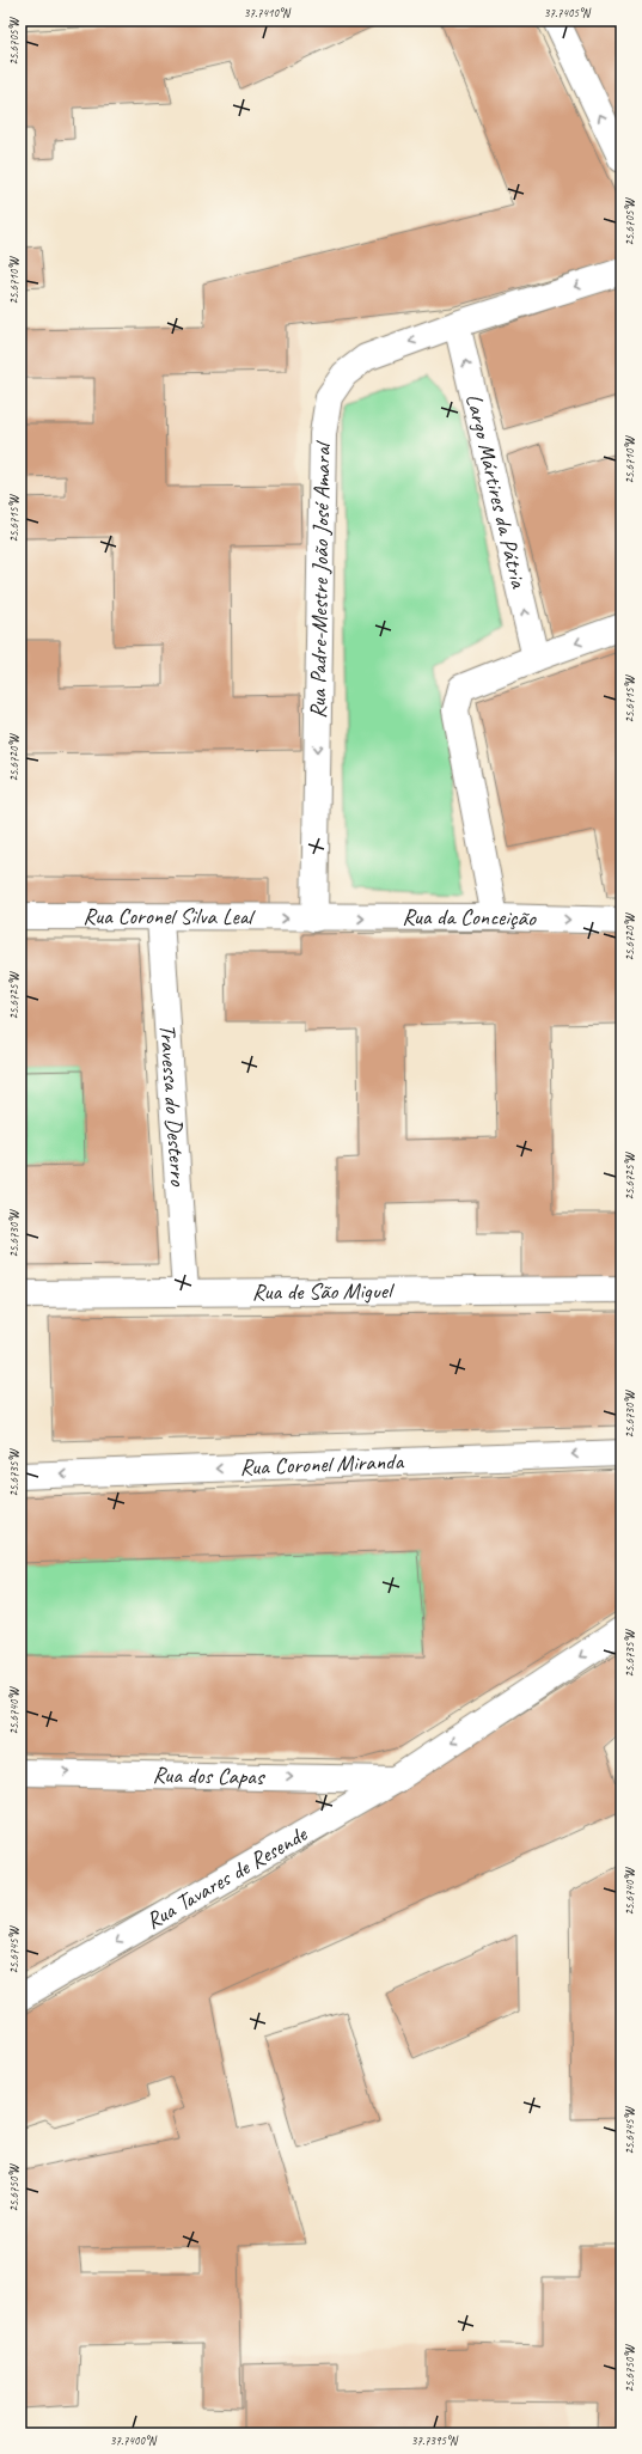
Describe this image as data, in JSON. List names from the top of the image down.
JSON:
{
  "streets": {
    "street": [
      "Largo Mártires da Pátria",
      "Rua Padre-Mestre João José Amaral",
      "Rua Coronel Silva Leal",
      "Rua da Conceição",
      "Travessa do Desterro",
      "Rua de São Miguel",
      "Rua Coronel Miranda",
      "Rua dos Capas",
      "Rua Tavares de Resende"
    ]
  },
  "crossings": [
    ["Largo Mártires da Pátria", "Rua Padre-Mestre João José Amaral"],
    ["Rua Padre-Mestre João José Amaral", "Rua Coronel Silva Leal"],
    ["Rua Padre-Mestre João José Amaral", "Rua da Conceição"],
    ["Rua Coronel Silva Leal", "Rua da Conceição"],
    ["Rua Coronel Silva Leal", "Travessa do Desterro"],
    ["Travessa do Desterro", "Rua de São Miguel"],
    ["Rua dos Capas", "Rua Tavares de Resende"]
  ],
  "one_way": [
    "Largo Mártires da Pátria",
    "Rua Padre-Mestre João José Amaral",
    "Rua Coronel Silva Leal",
    "Rua da Conceição",
    "Rua Coronel Miranda",
    "Rua dos Capas",
    "Rua Tavares de Resende"
  ],
  "coordinates": [
    "37.7410°N",
    "37.7405°N",
    "25.6705°W",
    "25.6710°W",
    "25.6715°W",
    "25.6720°W",
    "25.6725°W",
    "25.6730°W",
    "25.6735°W",
    "25.6740°W",
    "25.6745°W",
    "25.6750°W",
    "37.7400°N",
    "37.7395°N"
  ]
}
